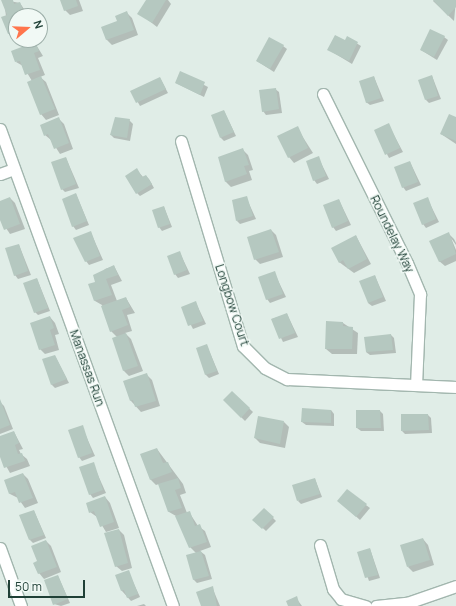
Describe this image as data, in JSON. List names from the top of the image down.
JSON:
{
  "streets": {
    "street": ["Roundelay Way", "Longbow Court", "Manassas Run"]
  },
  "crossings": [
    ["Roundelay Way", "Longbow Court"]
  ],
  "scale_bar": "50 m",
  "north": "right"
}
